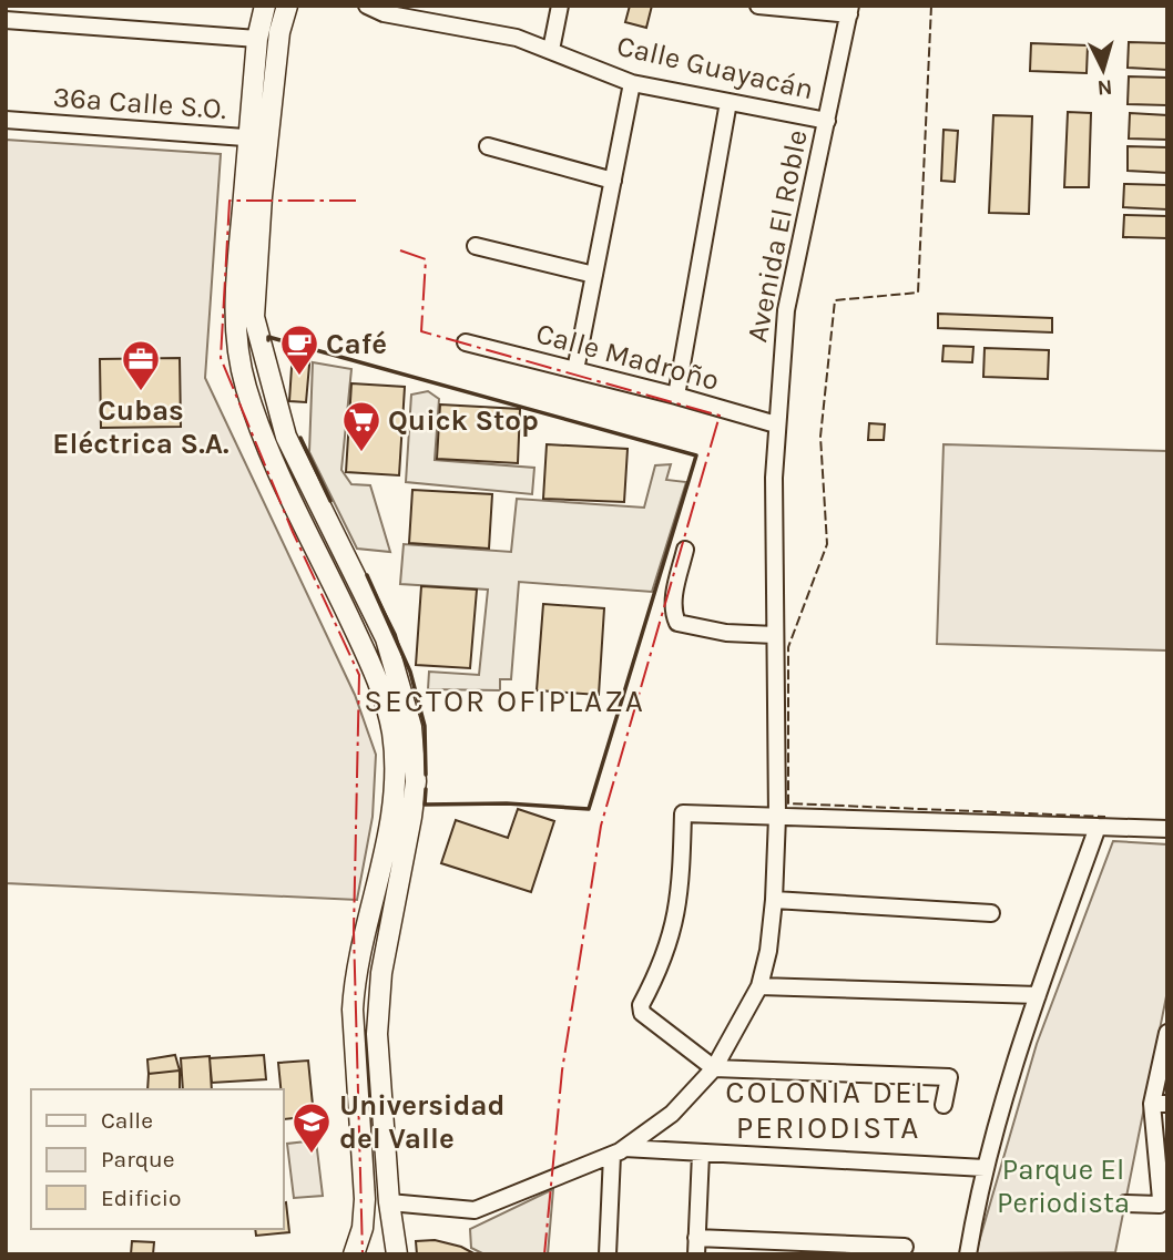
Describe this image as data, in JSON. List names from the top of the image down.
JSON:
{
  "streets": {
    "street": [
      "Calle Guayacán",
      "36a Calle S.O.",
      "Avenida El Roble",
      "Calle Madroño"
    ]
  },
  "crossings": [
    ["Calle Guayacán", "Avenida El Roble"],
    ["Avenida El Roble", "Calle Madroño"]
  ],
  "districts": ["SECTOR OFIPLAZA", "COLONIA DEL PERIODISTA"],
  "parks": ["Parque El Periodista"],
  "places": {
    "cafe": ["Café"],
    "office": ["Cubas Eléctrica S.A."],
    "supermarket": ["Quick Stop"],
    "school or university": ["Universidad del Valle"]
  },
  "legend": ["Calle", "Parque", "Edificio"],
  "north": "bottom"
}
